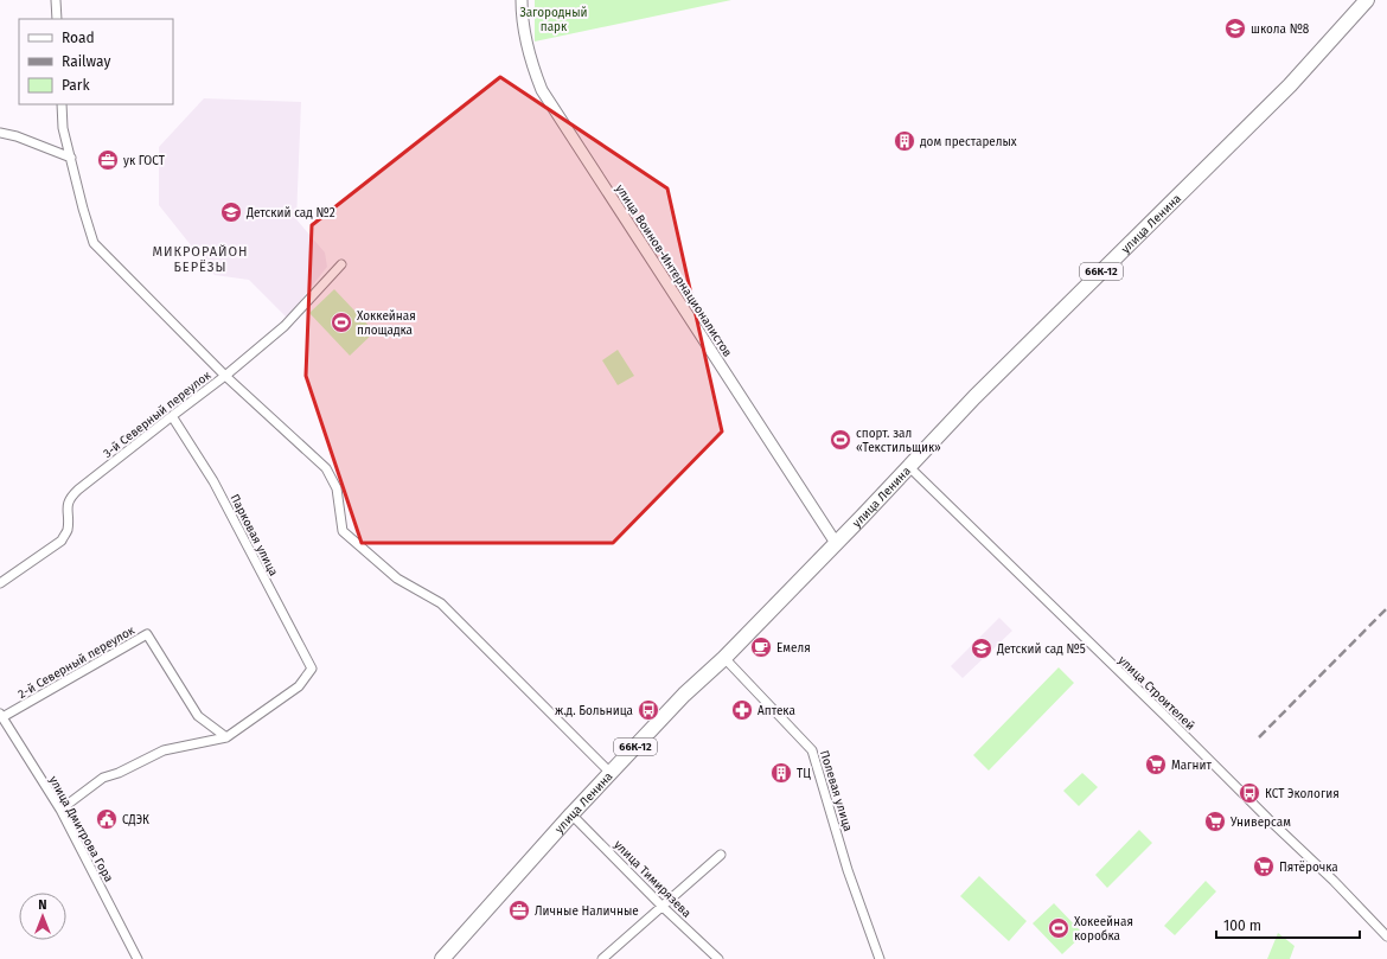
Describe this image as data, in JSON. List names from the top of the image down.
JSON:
{
  "streets": {
    "main road": ["улица Ленина", "66К-12"],
    "street": [
      "улица Воинов-Интернационалистов",
      "3-й Северный переулок",
      "Парковая улица",
      "2-й Северный переулок",
      "улица Строителей",
      "Полевая улица",
      "улица Дмитрова Гора",
      "улица Тимирязева"
    ]
  },
  "crossings": [
    ["улица Ленина", "улица Воинов-Интернационалистов"],
    ["улица Ленина", "улица Строителей"],
    ["улица Ленина", "Полевая улица"],
    ["улица Ленина", "улица Тимирязева"],
    ["3-й Северный переулок", "Парковая улица"],
    ["Парковая улица", "2-й Северный переулок"],
    ["2-й Северный переулок", "улица Дмитрова Гора"]
  ],
  "districts": ["МИКРОРАЙОН БЕРЁЗЫ"],
  "parks": ["Загородный парк"],
  "places": {
    "school or university": ["школа №8", "Детский сад №2", "Детский сад №5"],
    "building": ["дом престарелых", "ТЦ"],
    "office": ["ук ГОСТ", "Личные Наличные"],
    "sports": ["Хоккейная площадка", "спорт. зал «Текстильщик»", "Хокеейная коробка"],
    "cafe": ["Емеля"],
    "bus stop": ["ж.д. Больница", "КСТ Экология"],
    "pharmacy": ["Аптека"],
    "supermarket": ["Магнит", "Универсам", "Пятёрочка"],
    "public building": ["СДЭК"]
  },
  "legend": ["Road", "Railway", "Park"],
  "scale_bar": "100 m",
  "north": "top"
}
